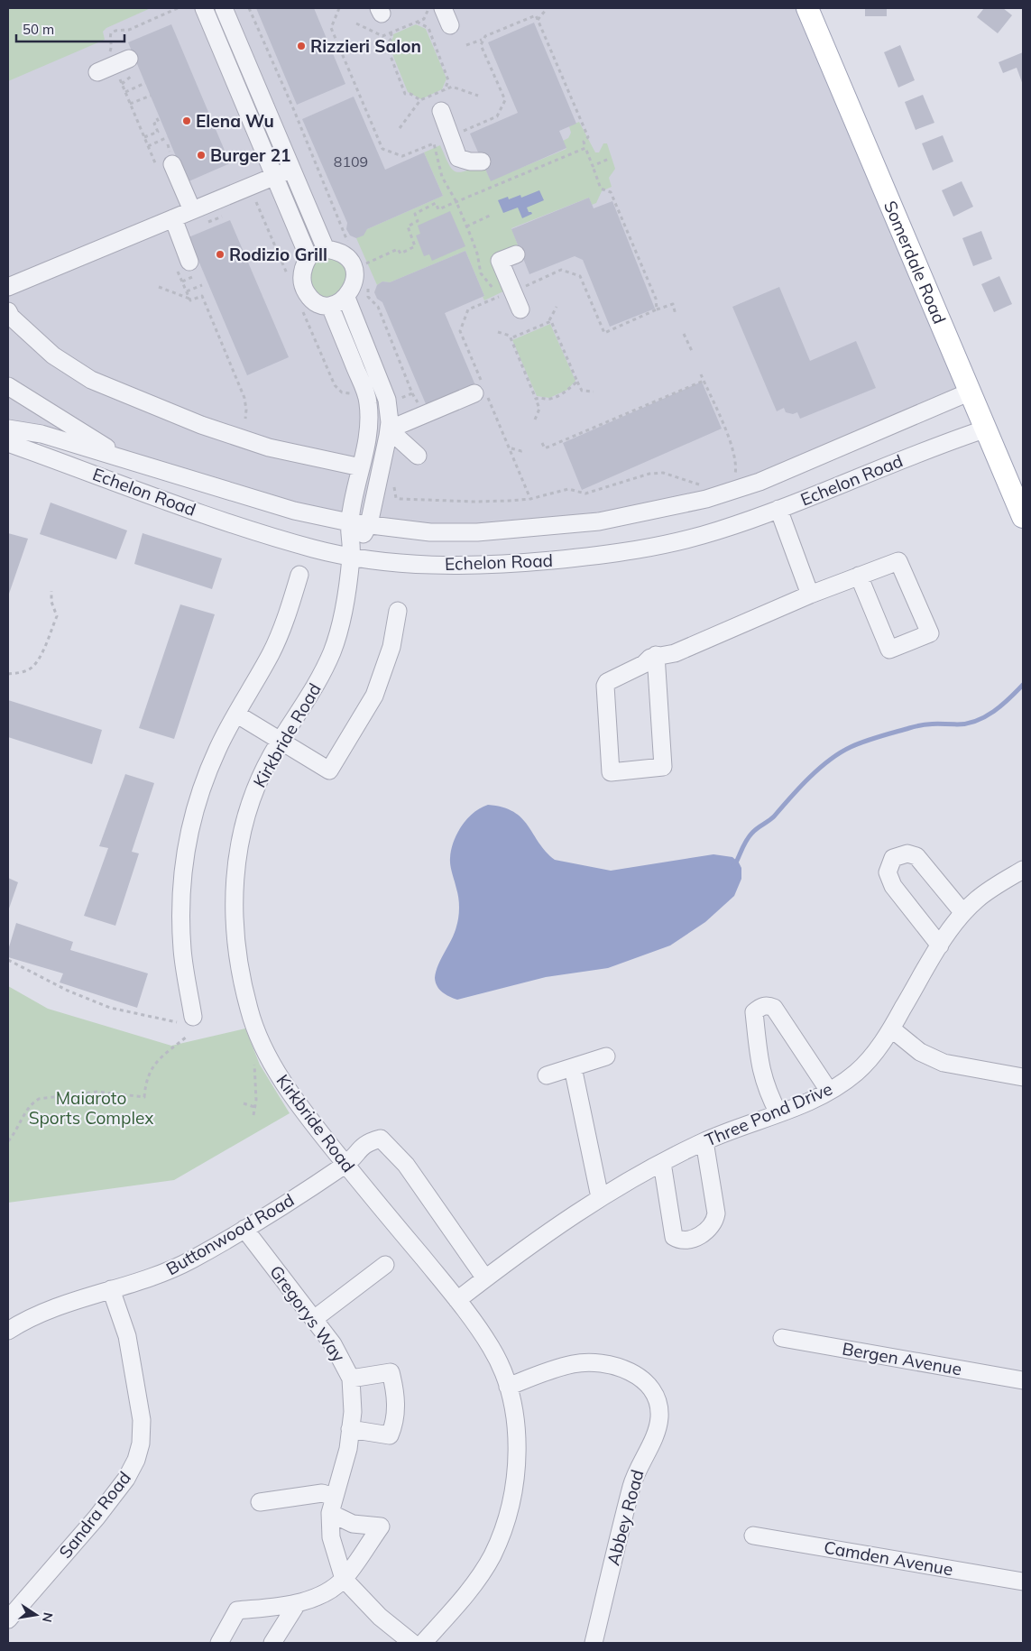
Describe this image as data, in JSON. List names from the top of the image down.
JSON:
{
  "streets": {
    "main road": ["Somerdale Road"],
    "street": [
      "Echelon Road",
      "Kirkbride Road",
      "Three Pond Drive",
      "Buttonwood Road",
      "Gregorys Way",
      "Bergen Avenue",
      "Sandra Road",
      "Abbey Road",
      "Camden Avenue"
    ]
  },
  "crossings": [
    ["Somerdale Road", "Echelon Road"],
    ["Echelon Road", "Kirkbride Road"],
    ["Kirkbride Road", "Three Pond Drive"],
    ["Kirkbride Road", "Buttonwood Road"],
    ["Kirkbride Road", "Abbey Road"],
    ["Three Pond Drive", "Buttonwood Road"],
    ["Buttonwood Road", "Gregorys Way"],
    ["Buttonwood Road", "Sandra Road"]
  ],
  "parks": ["Maiaroto Sports Complex"],
  "places": [
    "Rizzieri Salon",
    "Elena Wu",
    "Burger 21",
    "Rodizio Grill"
  ],
  "house_numbers": ["8109"],
  "scale_bar": "50 m",
  "north": "right"
}
